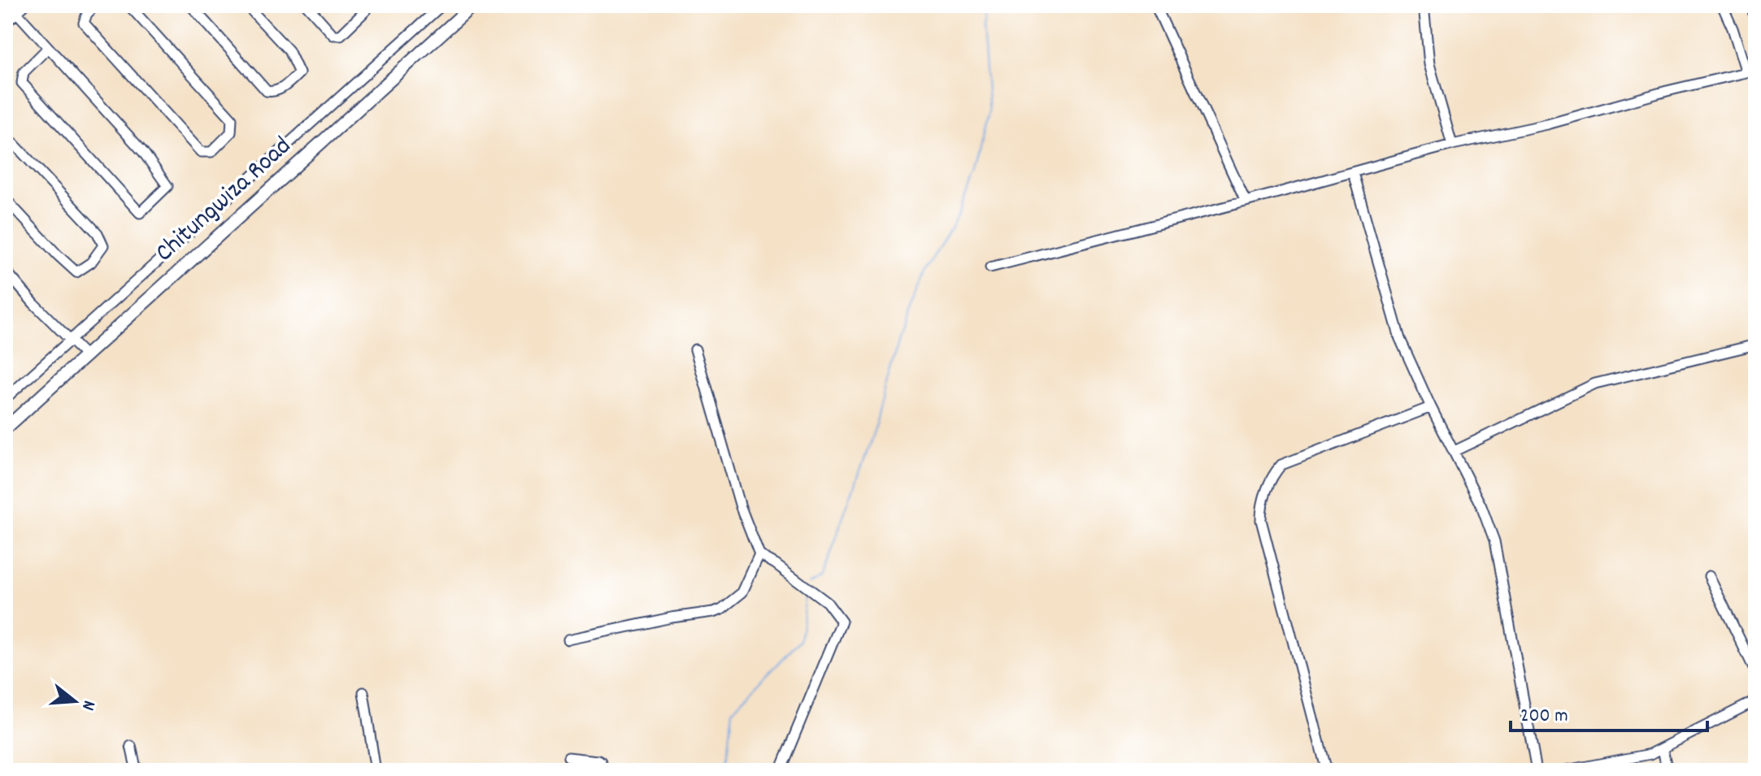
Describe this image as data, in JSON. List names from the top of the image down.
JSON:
{
  "streets": {
    "main road": ["Chitungwiza Road"]
  },
  "scale_bar": "200 m",
  "north": "right"
}
